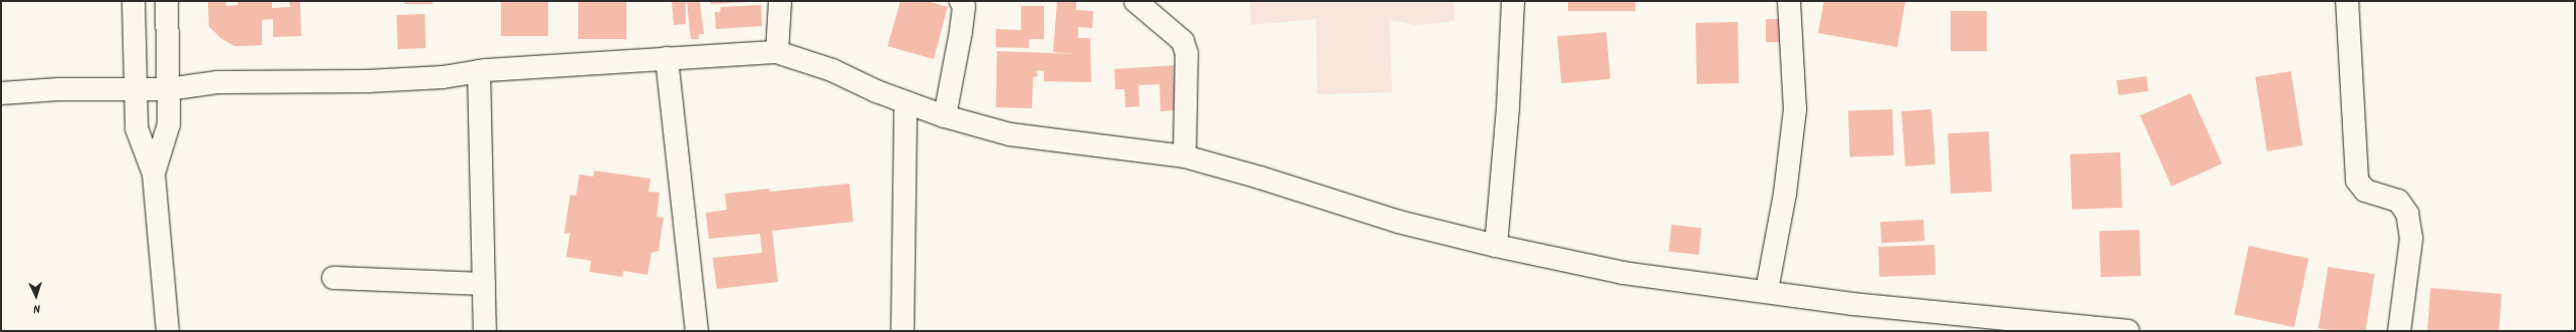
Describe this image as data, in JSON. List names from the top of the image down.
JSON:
{
  "north": "bottom"
}
